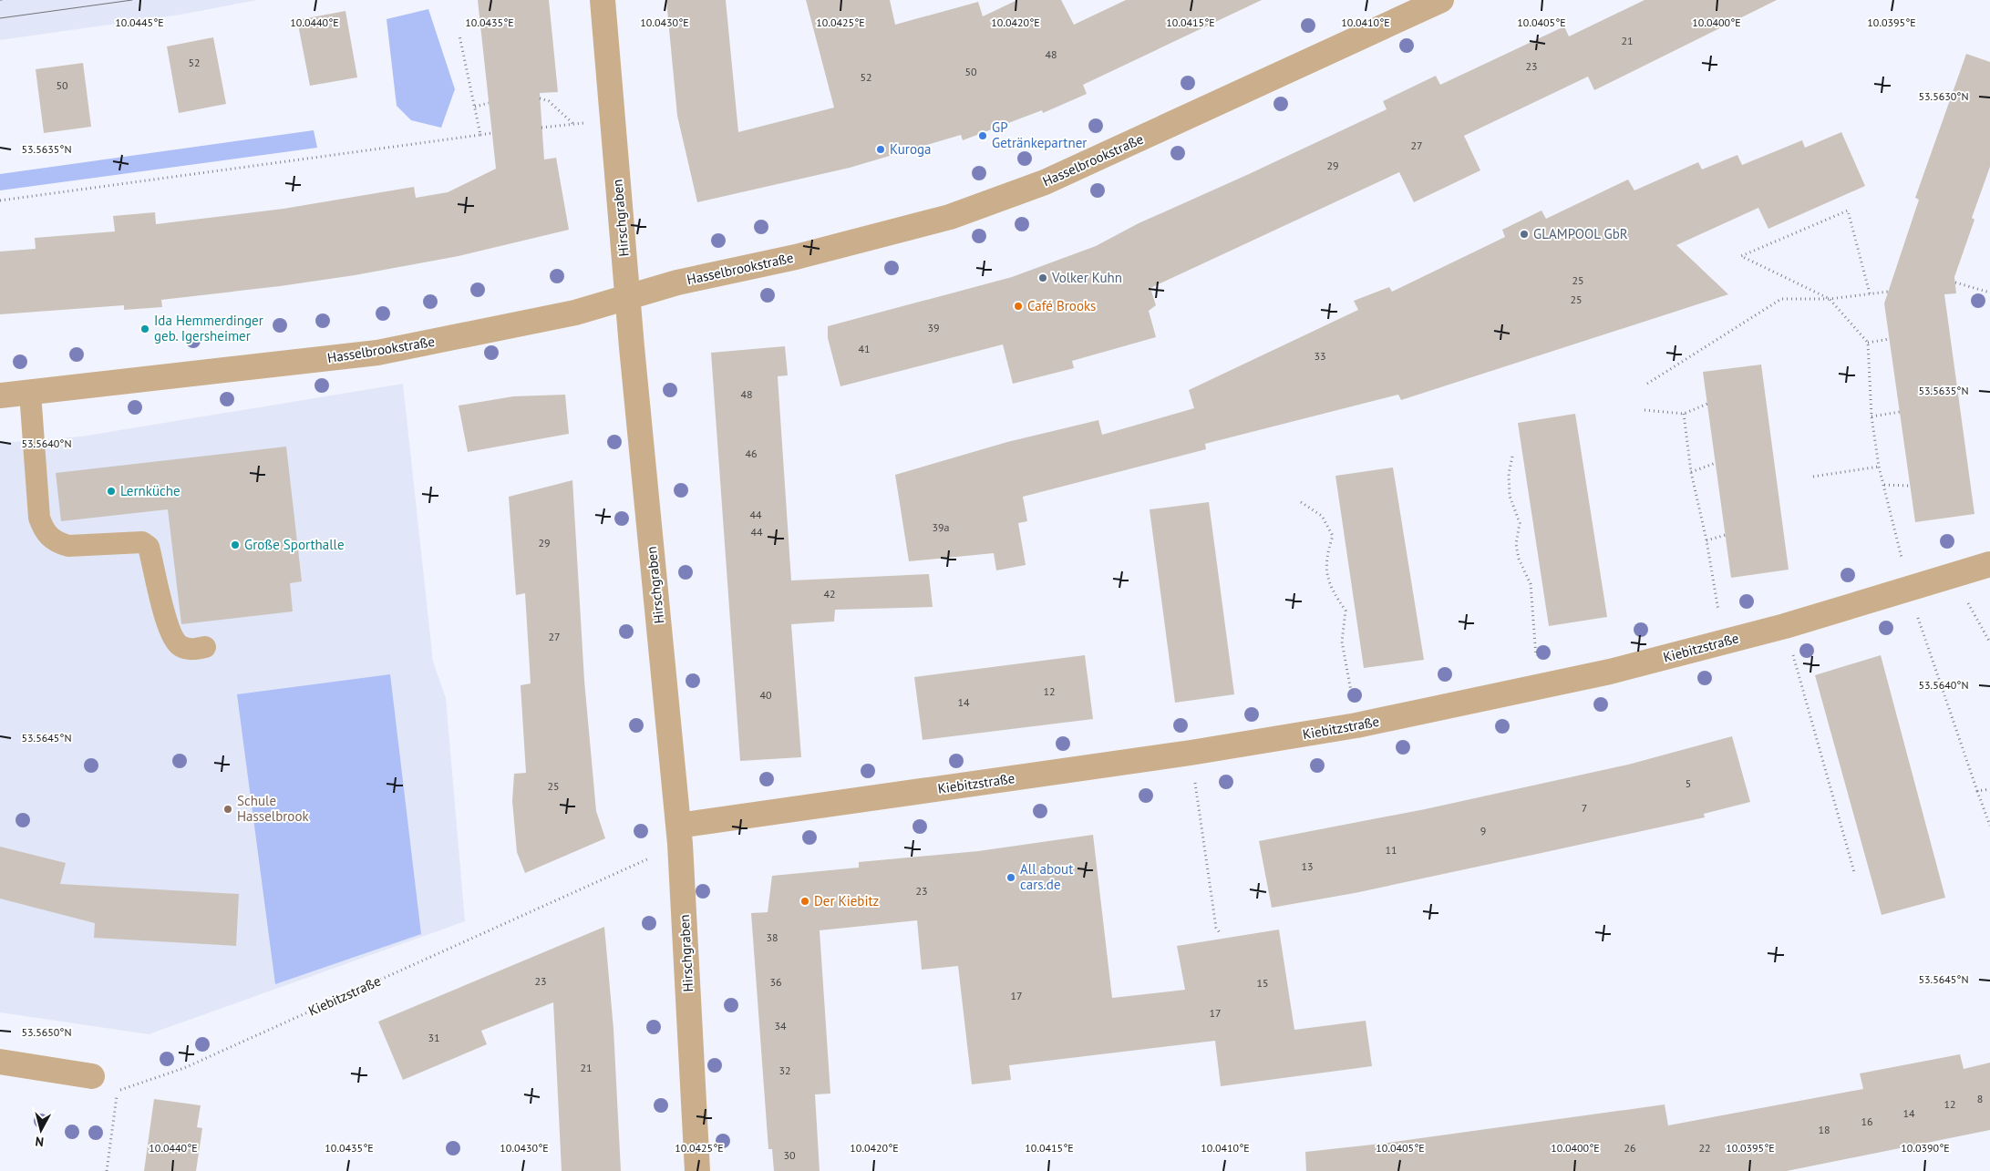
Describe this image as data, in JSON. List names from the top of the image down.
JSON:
{
  "streets": {
    "street": ["Hasselbrookstraße", "Hirschgraben", "Kiebitzstraße"]
  },
  "crossings": [
    ["Hasselbrookstraße", "Hirschgraben"],
    ["Hirschgraben", "Kiebitzstraße"]
  ],
  "places": [
    "GP Getränkepartner",
    "Kuroga",
    "GLAMPOOL GbR",
    "Volker Kuhn",
    "Café Brooks",
    "Ida Hemmerdinger geb. Igersheimer",
    "Lernküche",
    "Große Sporthalle",
    "Schule Hasselbrook",
    "All about cars.de",
    "Der Kiebitz"
  ],
  "house_numbers": [
    "21",
    "48",
    "52",
    "23",
    "50",
    "52",
    "50",
    "27",
    "29",
    "25",
    "25",
    "39",
    "41",
    "33",
    "48",
    "46",
    "44",
    "39a",
    "44",
    "29",
    "42",
    "27",
    "12",
    "40",
    "14",
    "5",
    "25",
    "7",
    "9",
    "11",
    "13",
    "23",
    "38",
    "23",
    "36",
    "15",
    "17",
    "17",
    "34",
    "31",
    "21",
    "32",
    "8",
    "12",
    "14",
    "16",
    "18",
    "26",
    "22",
    "30"
  ],
  "north": "bottom",
  "coordinates": [
    "10.0445°E",
    "10.0440°E",
    "10.0435°E",
    "10.0430°E",
    "10.0425°E",
    "10.0420°E",
    "10.0415°E",
    "10.0410°E",
    "10.0405°E",
    "10.0400°E",
    "10.0395°E",
    "53.5630°N",
    "53.5635°N",
    "53.5640°N",
    "53.5645°N",
    "53.5650°N",
    "10.0390°E"
  ]
}
